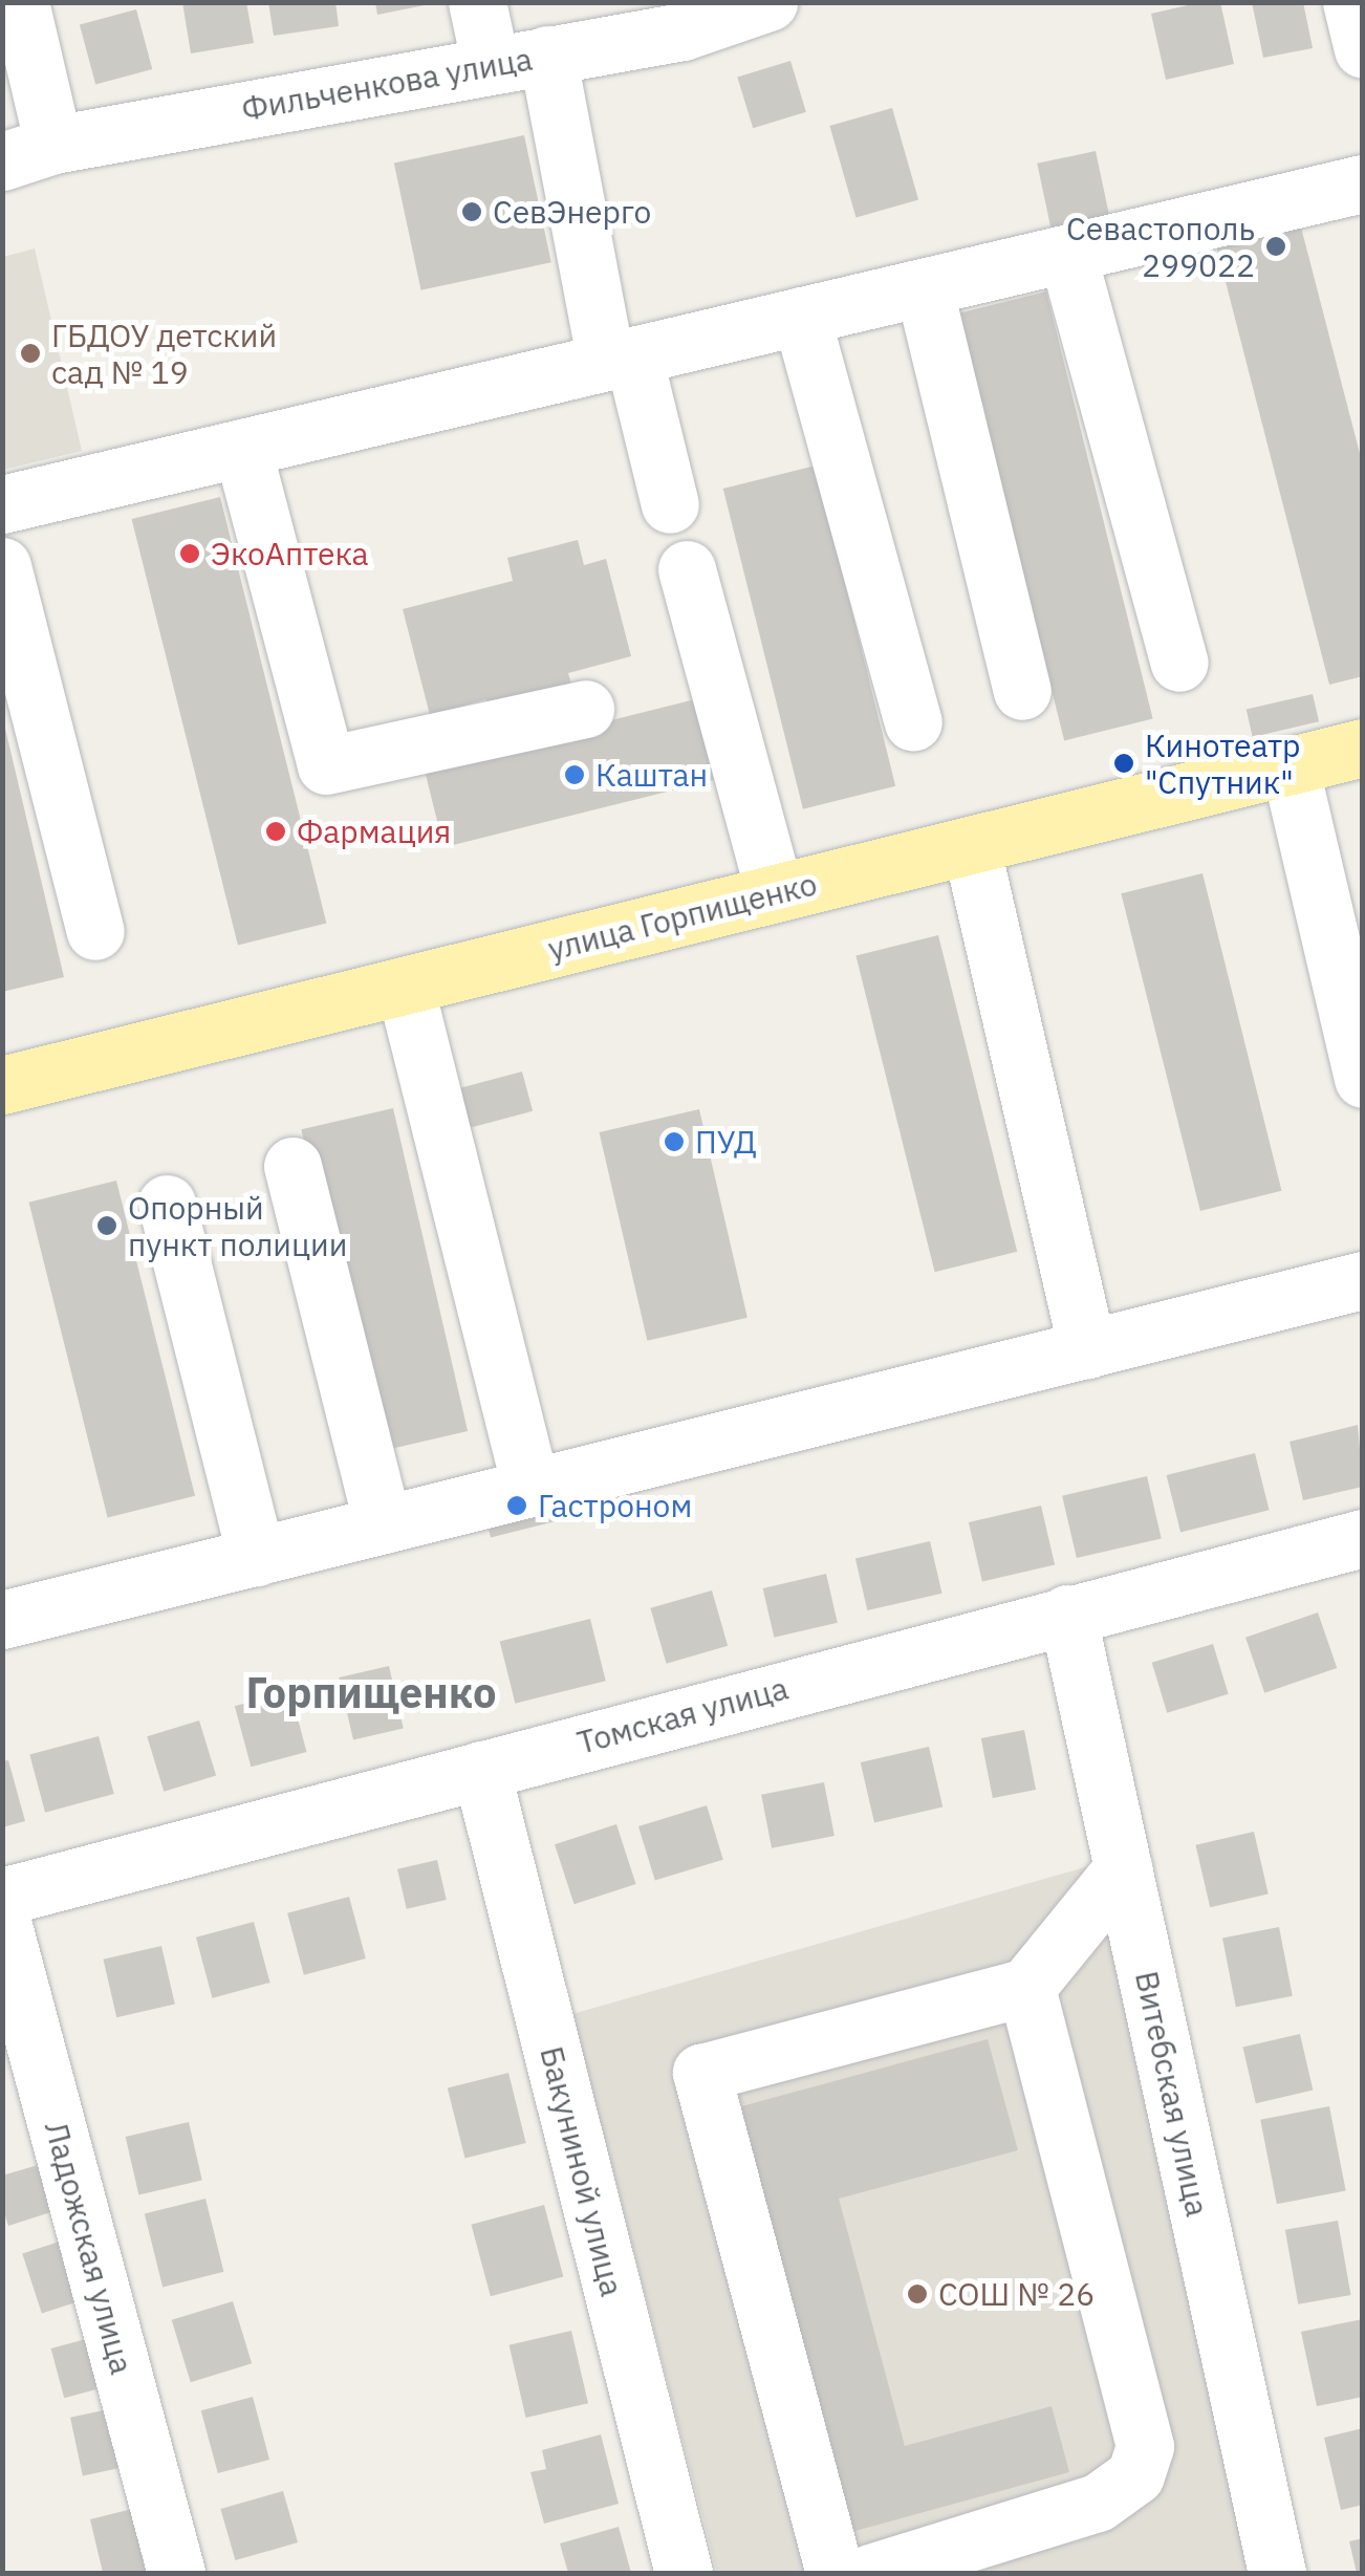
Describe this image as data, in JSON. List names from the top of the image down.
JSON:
{
  "streets": {
    "main road": ["улица Горпищенко"],
    "street": [
      "Фильченкова улица",
      "Томская улица",
      "Витебская улица",
      "Бакуниной улица",
      "Ладожская улица"
    ]
  },
  "crossings": [
    ["Томская улица", "Витебская улица"],
    ["Томская улица", "Бакуниной улица"]
  ],
  "districts": ["Горпищенко"],
  "places": [
    "СевЭнерго",
    "Севастополь 299022",
    "ГБДОУ детский сад № 19",
    "ЭкоАптека",
    "Кинотеатр \"Спутник\"",
    "Каштан",
    "Фармация",
    "ПУД",
    "Опорный пункт полиции",
    "Гастроном",
    "СОШ № 26"
  ]
}
